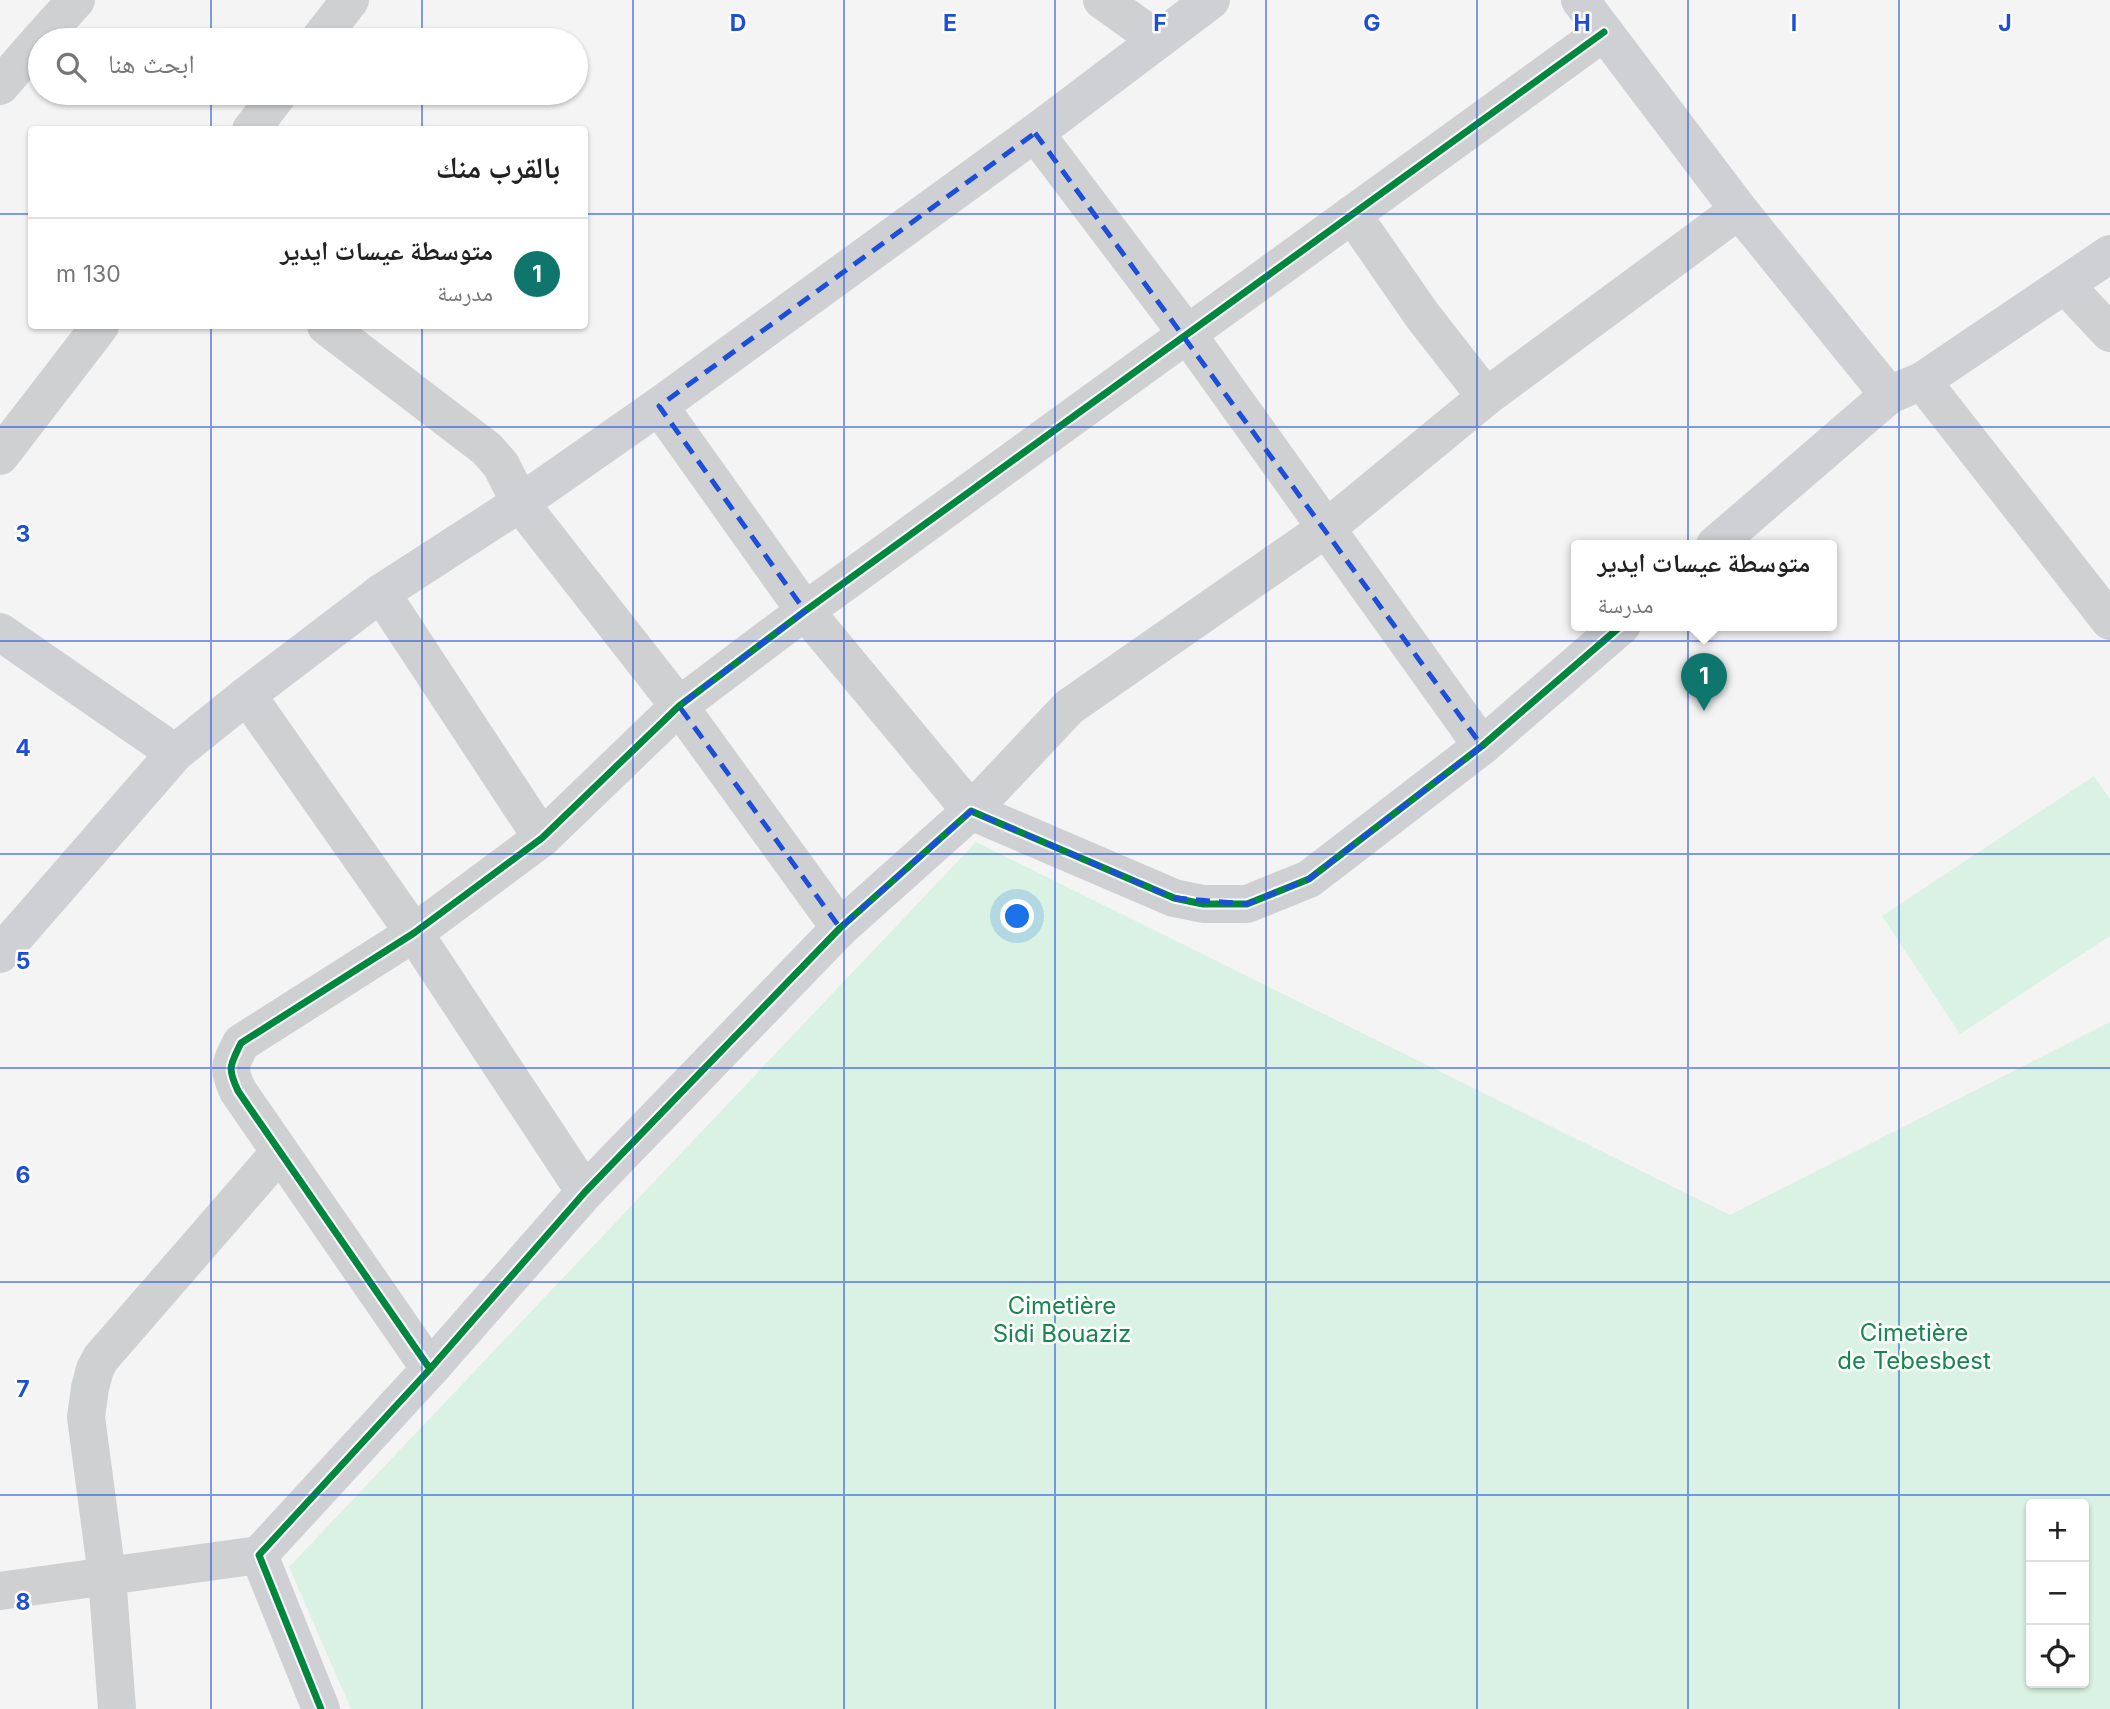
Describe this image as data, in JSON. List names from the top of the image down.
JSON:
{
  "parks": ["Cimetière Sidi Bouaziz", "Cimetière de Tebesbest"],
  "page": {
    "search": "ابحث هنا",
    "heading": "بالقرب منك",
    "list": [
      {
        "mark": "1",
        "name": "متوسطة عيسات ايدير",
        "note": "مدرسة",
        "value": "130 m"
      }
    ],
    "popup": ["متوسطة عيسات ايدير", "مدرسة"],
    "pins": "1",
    "map_buttons": ["+", "−"]
  },
  "grid": {
    "columns": [
      "D",
      "E",
      "F",
      "G",
      "H",
      "I",
      "J"
    ],
    "rows": [
      "3",
      "4",
      "5",
      "6",
      "7",
      "8"
    ]
  }
}
